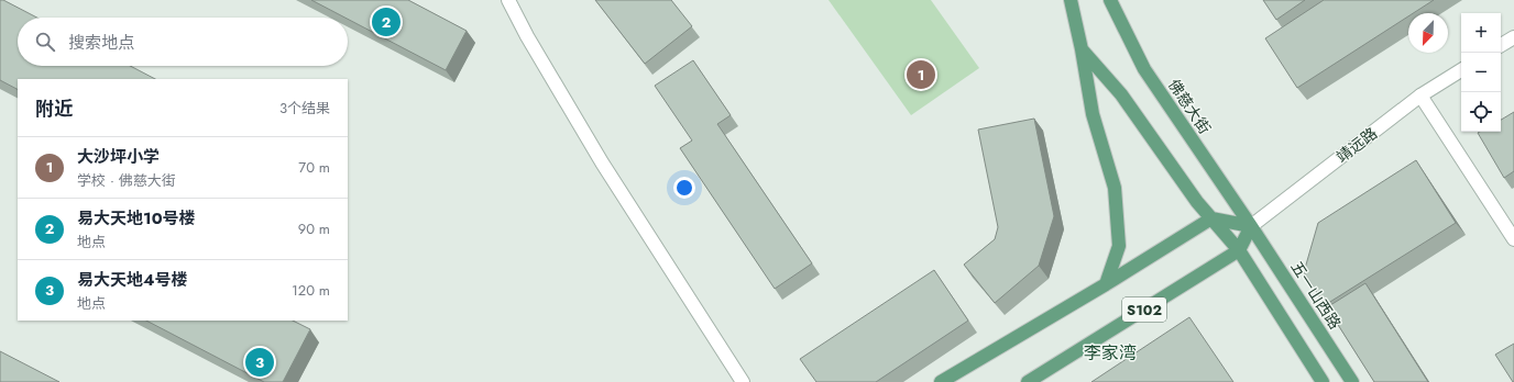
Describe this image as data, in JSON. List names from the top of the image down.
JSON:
{
  "streets": {
    "main road": ["佛慈大街", "五一山西路", "S102"],
    "street": ["靖远路"]
  },
  "crossings": [
    ["佛慈大街", "靖远路"],
    ["佛慈大街", "五一山西路"],
    ["靖远路", "五一山西路"]
  ],
  "districts": ["李家湾"],
  "north": "bottom left",
  "page": {
    "pins": ["2", "1", "3"],
    "map_buttons": ["+", "−"],
    "search": "搜索地点",
    "heading": ["附近", "3个结果"],
    "list": [
      {
        "mark": "1",
        "name": "大沙坪小学",
        "note": "学校 · 佛慈大街",
        "value": "70 m"
      },
      {
        "mark": "2",
        "name": "易大天地10号楼",
        "note": "地点",
        "value": "90 m"
      },
      {
        "mark": "3",
        "name": "易大天地4号楼",
        "note": "地点",
        "value": "120 m"
      }
    ]
  }
}
